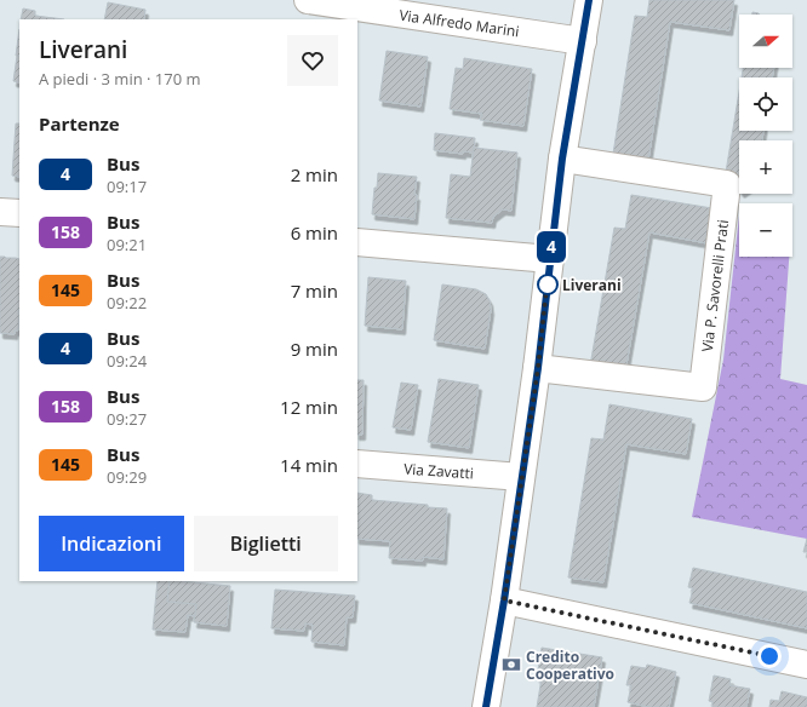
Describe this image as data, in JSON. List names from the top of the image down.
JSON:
{
  "streets": {
    "street": ["Via Alfredo Marini", "Via P. Savorelli Prati", "Via Zavatti"]
  },
  "places": {
    "other": ["Liverani"],
    "bank": ["Credito Cooperativo"]
  },
  "lines": ["bus line 4"],
  "north": "right",
  "page": {
    "on_map": "4",
    "map_buttons": ["+", "−"],
    "heading": [
      ["Liverani", "A piedi · 3 min · 170 m"],
      "Partenze"
    ],
    "list": [
      {
        "mark": "4",
        "name": "Bus",
        "note": "09:17",
        "value": "2 min"
      },
      {
        "mark": "158",
        "name": "Bus",
        "note": "09:21",
        "value": "6 min"
      },
      {
        "mark": "145",
        "name": "Bus",
        "note": "09:22",
        "value": "7 min"
      },
      {
        "mark": "4",
        "name": "Bus",
        "note": "09:24",
        "value": "9 min"
      },
      {
        "mark": "158",
        "name": "Bus",
        "note": "09:27",
        "value": "12 min"
      },
      {
        "mark": "145",
        "name": "Bus",
        "note": "09:29",
        "value": "14 min"
      }
    ],
    "buttons": ["Indicazioni", "Biglietti"]
  }
}
